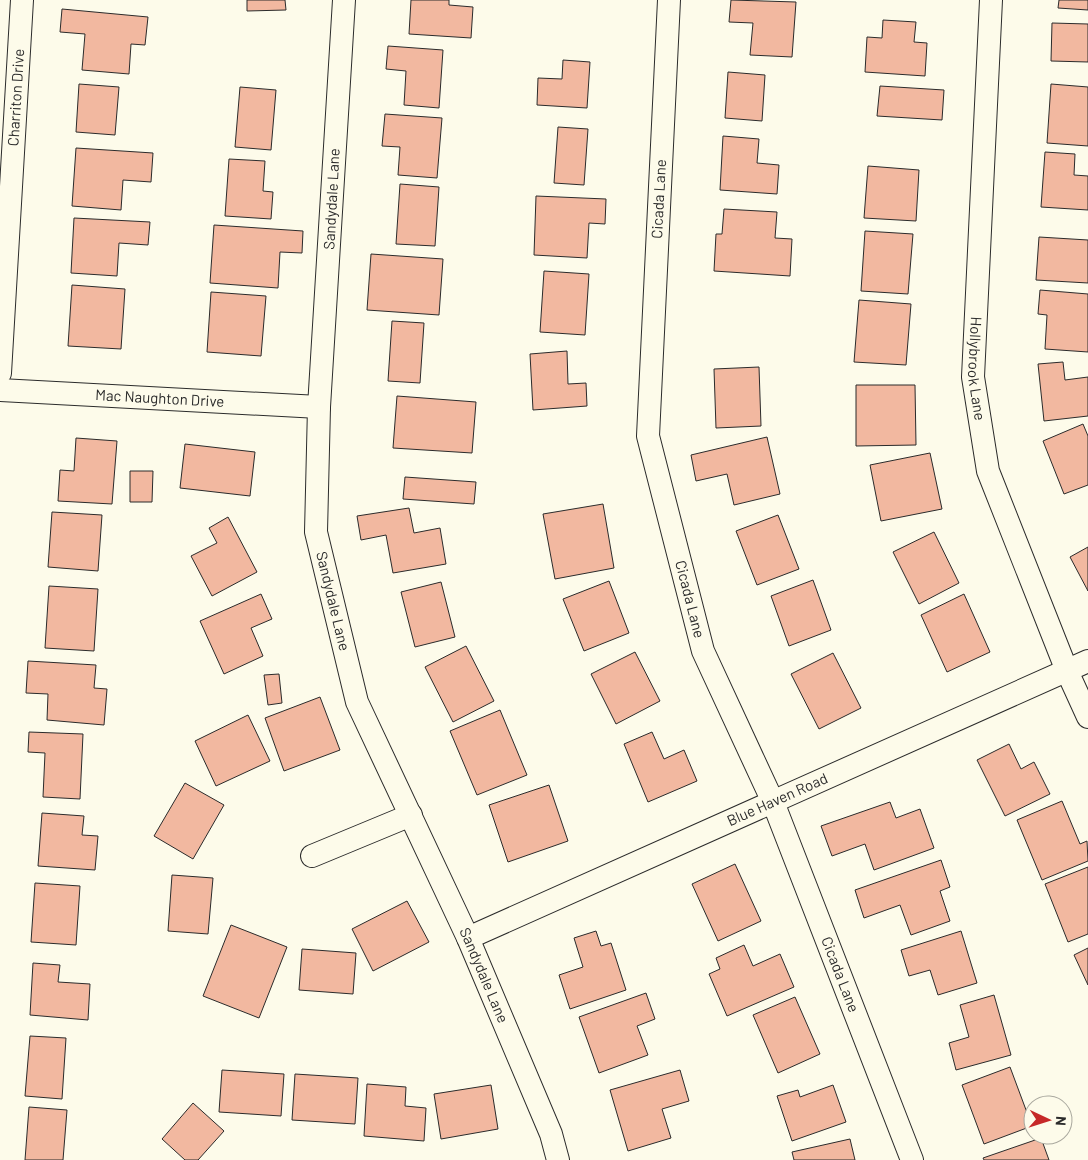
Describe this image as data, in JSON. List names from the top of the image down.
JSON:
{
  "streets": {
    "street": [
      "Charriton Drive",
      "Sandydale Lane",
      "Cicada Lane",
      "Hollybrook Lane",
      "Mac Naughton Drive",
      "Blue Haven Road"
    ]
  },
  "crossings": [
    ["Sandydale Lane", "Mac Naughton Drive"],
    ["Sandydale Lane", "Blue Haven Road"],
    ["Cicada Lane", "Blue Haven Road"],
    ["Hollybrook Lane", "Blue Haven Road"]
  ],
  "north": "right"
}
